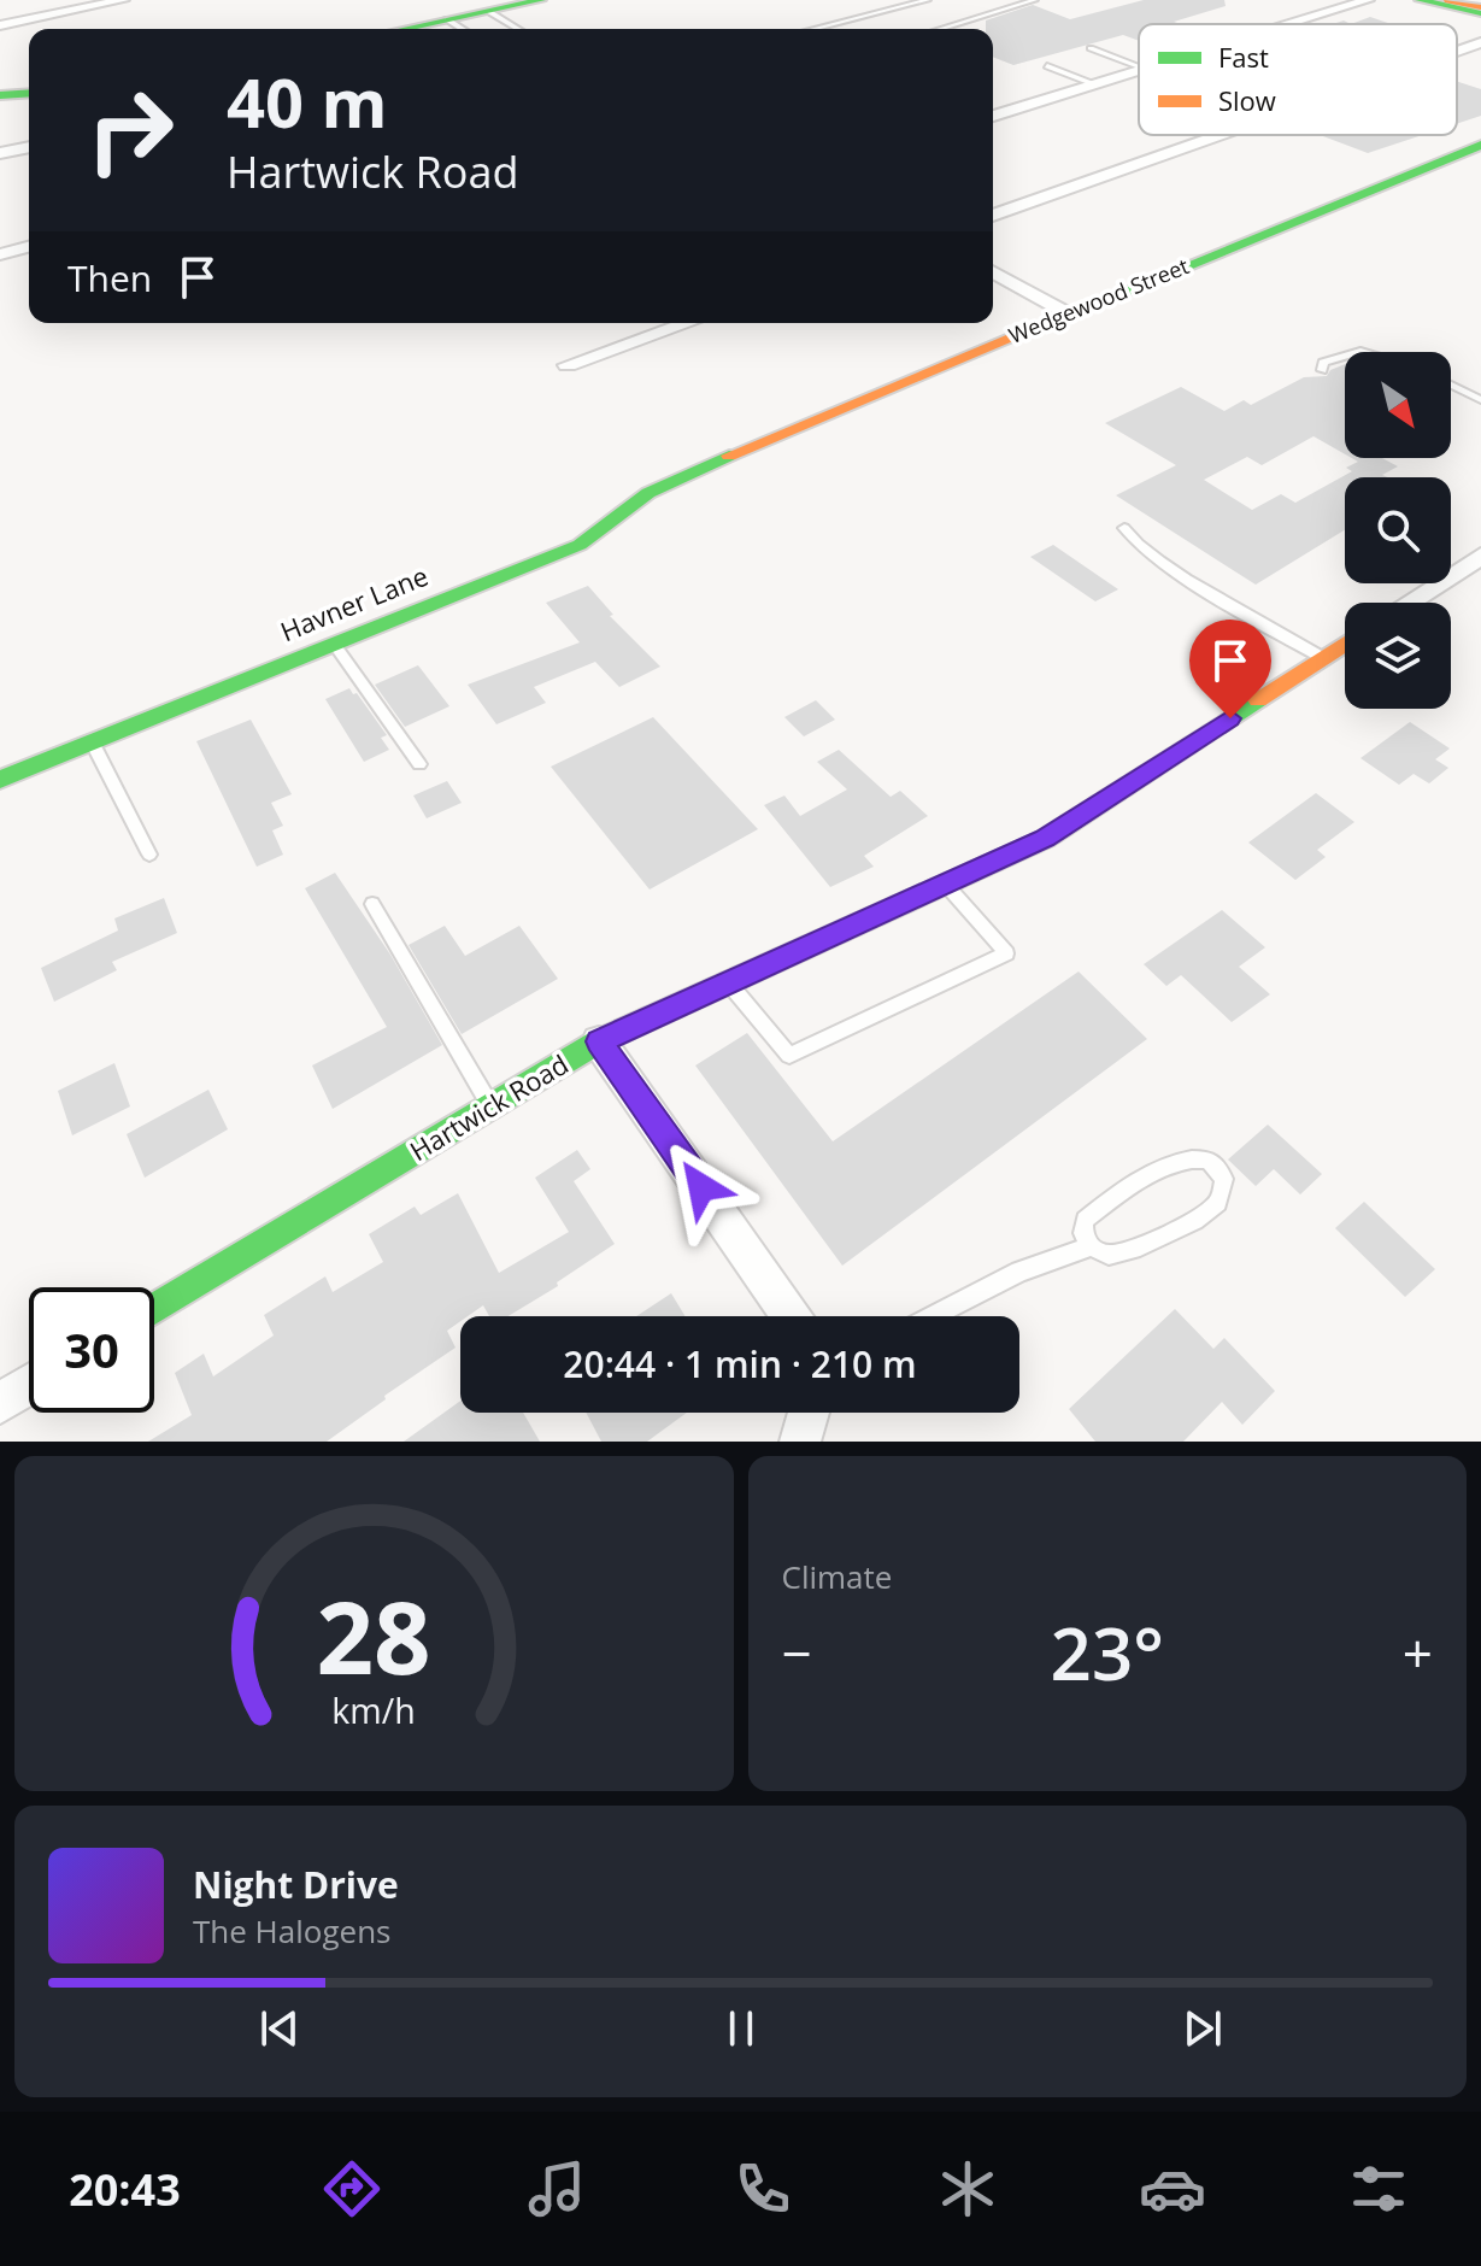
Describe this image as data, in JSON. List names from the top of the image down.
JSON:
{
  "streets": {
    "main road": ["Wedgewood Street", "Havner Lane", "Hartwick Road"]
  },
  "crossings": [
    ["Wedgewood Street", "Havner Lane"]
  ],
  "legend": ["Fast", "Slow"],
  "north": "bottom right",
  "page": {
    "turn": ["40 m", "Hartwick Road"],
    "then": "Then",
    "limit": "30",
    "trip": "20:44 · 1 min · 210 m",
    "tile": "Climate",
    "heat": ["−", "23°", "+"],
    "song": ["Night Drive", "The Halogens"],
    "tabs": "20:43",
    "gauge": ["28", "km/h"]
  }
}
